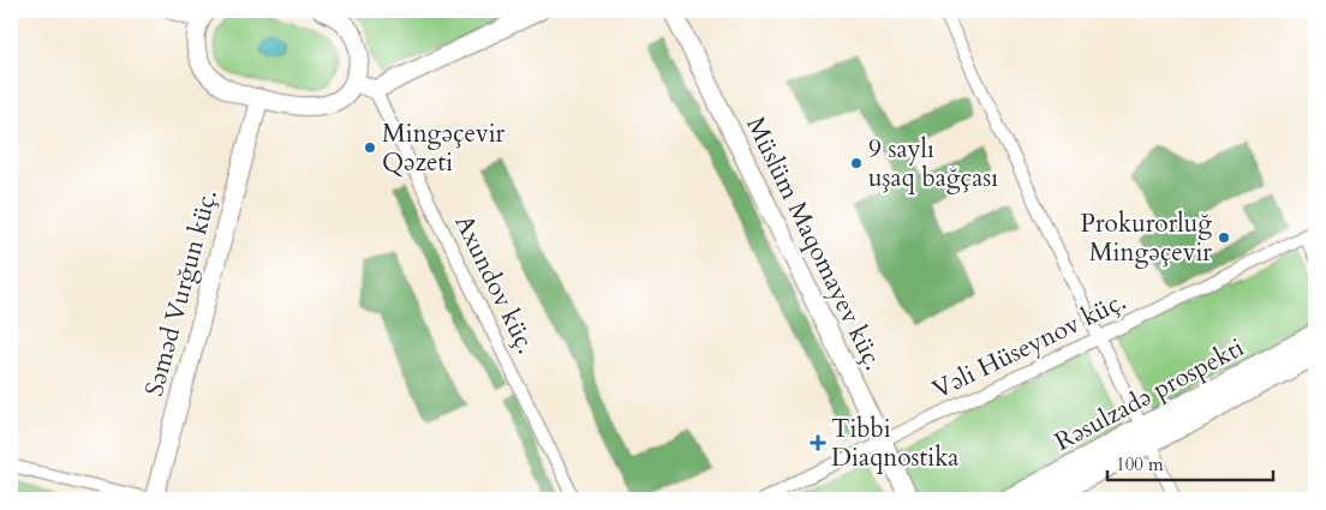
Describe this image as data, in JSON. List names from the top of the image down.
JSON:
{
  "streets": {
    "main road": ["Rəsulzadə prospekti"],
    "street": [
      "Müslüm Maqomayev küç.",
      "Axundov küç.",
      "Səməd Vurğun küç.",
      "Vəli Hüseynov küç."
    ]
  },
  "crossings": [
    ["Müslüm Maqomayev küç.", "Vəli Hüseynov küç."]
  ],
  "places": {
    "other": ["Mingəçevir Qəzeti", "9 saylı uşaq bağçası", "Prokurorluğ Mingəçevir"],
    "health": ["Tibbi Diaqnostika"]
  },
  "scale_bar": "100 m"
}
